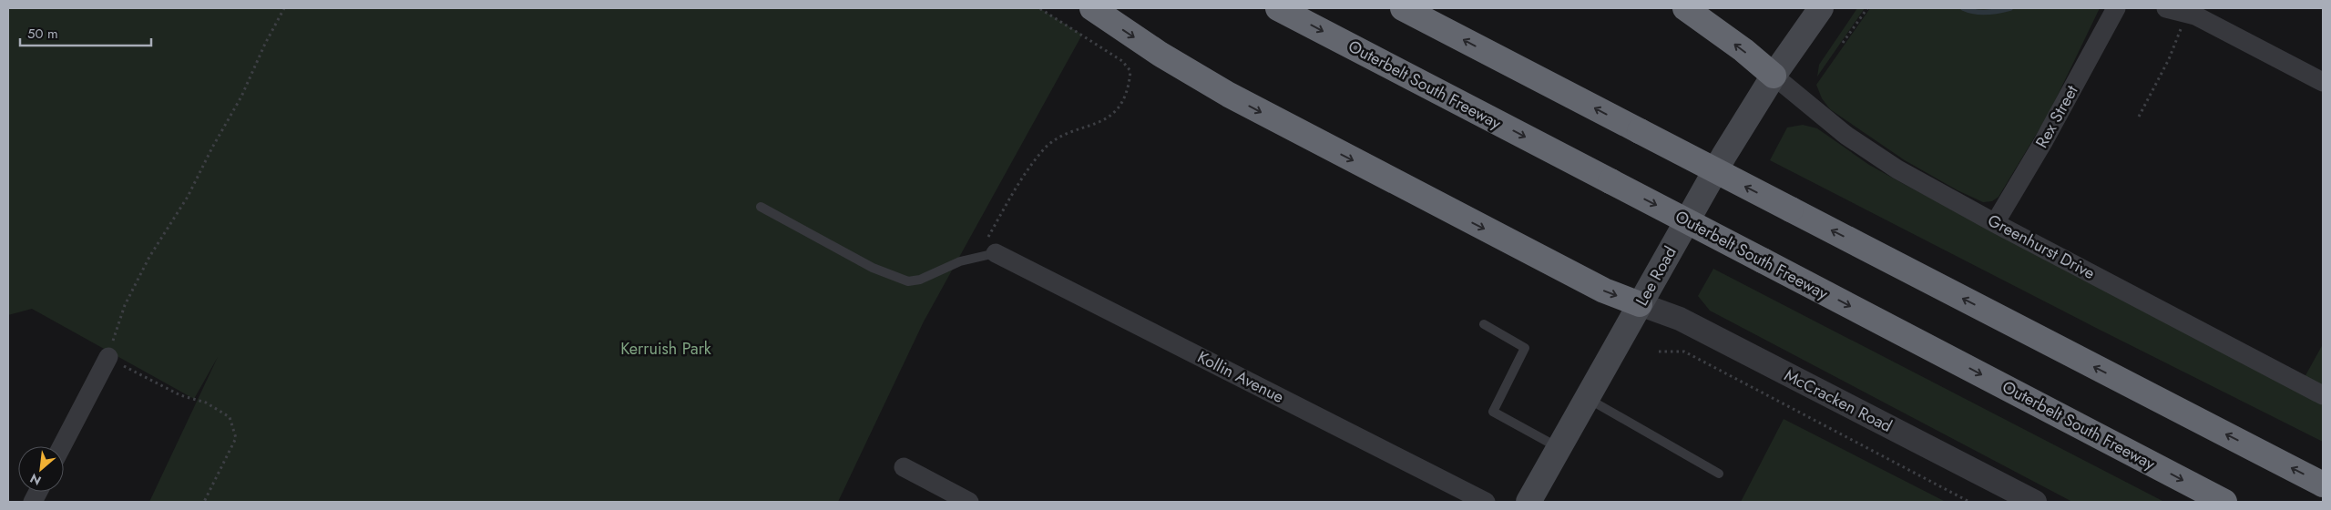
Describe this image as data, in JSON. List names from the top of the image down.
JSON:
{
  "streets": {
    "highway": ["Outerbelt South Freeway"],
    "main road": ["Lee Road"],
    "street": [
      "Rex Street",
      "Greenhurst Drive",
      "Kollin Avenue",
      "McCracken Road"
    ]
  },
  "crossings": [
    ["Rex Street", "Greenhurst Drive"],
    ["Greenhurst Drive", "Lee Road"],
    ["Lee Road", "McCracken Road"]
  ],
  "parks": ["Kerruish Park"],
  "scale_bar": "50 m",
  "north": "bottom left"
}
